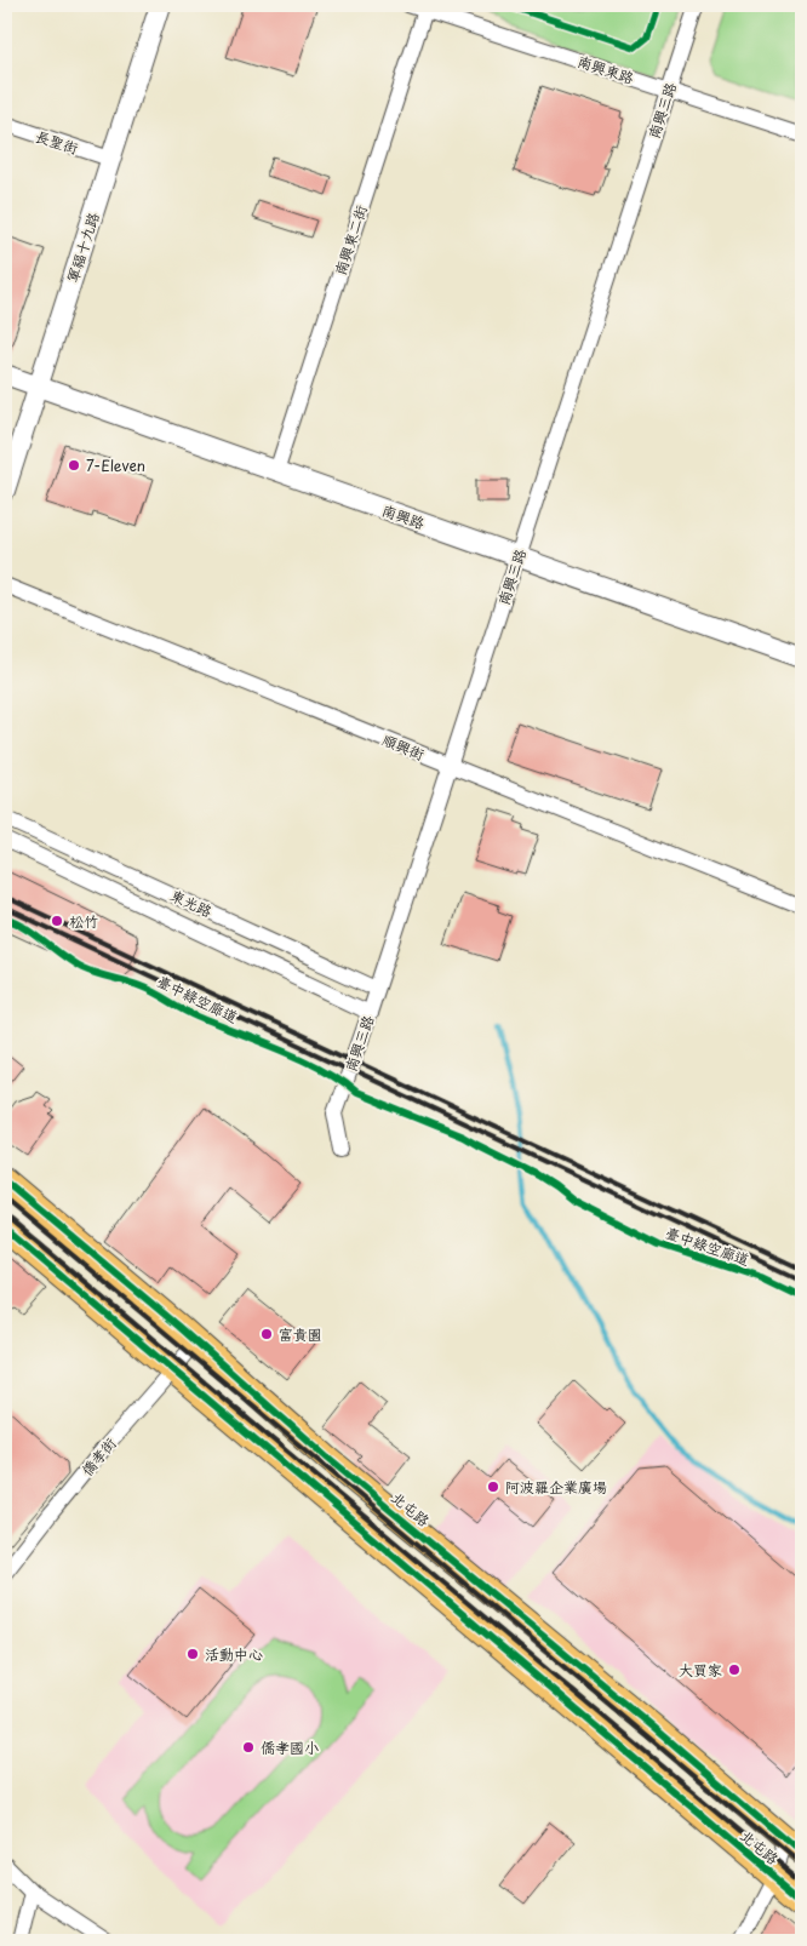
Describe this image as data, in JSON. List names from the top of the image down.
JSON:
{
  "streets": {
    "main road": ["北屯路"],
    "street": [
      "南興東路",
      "南興三路",
      "長聖街",
      "南興東二街",
      "軍福十九路",
      "南興路",
      "順興街",
      "東光路",
      "僑孝街"
    ],
    "cycle path": ["臺中綠空廊道"]
  },
  "crossings": [
    ["南興東路", "南興三路"],
    ["南興東路", "南興東二街"],
    ["南興三路", "南興路"],
    ["南興三路", "順興街"],
    ["南興三路", "東光路"],
    ["長聖街", "軍福十九路"],
    ["南興東二街", "南興路"],
    ["軍福十九路", "南興路"],
    ["僑孝街", "北屯路"]
  ],
  "places": [
    "7-Eleven",
    "松竹",
    "富貴園",
    "阿波羅企業廣場",
    "活動中心",
    "大買家",
    "僑孝國小"
  ]
}
